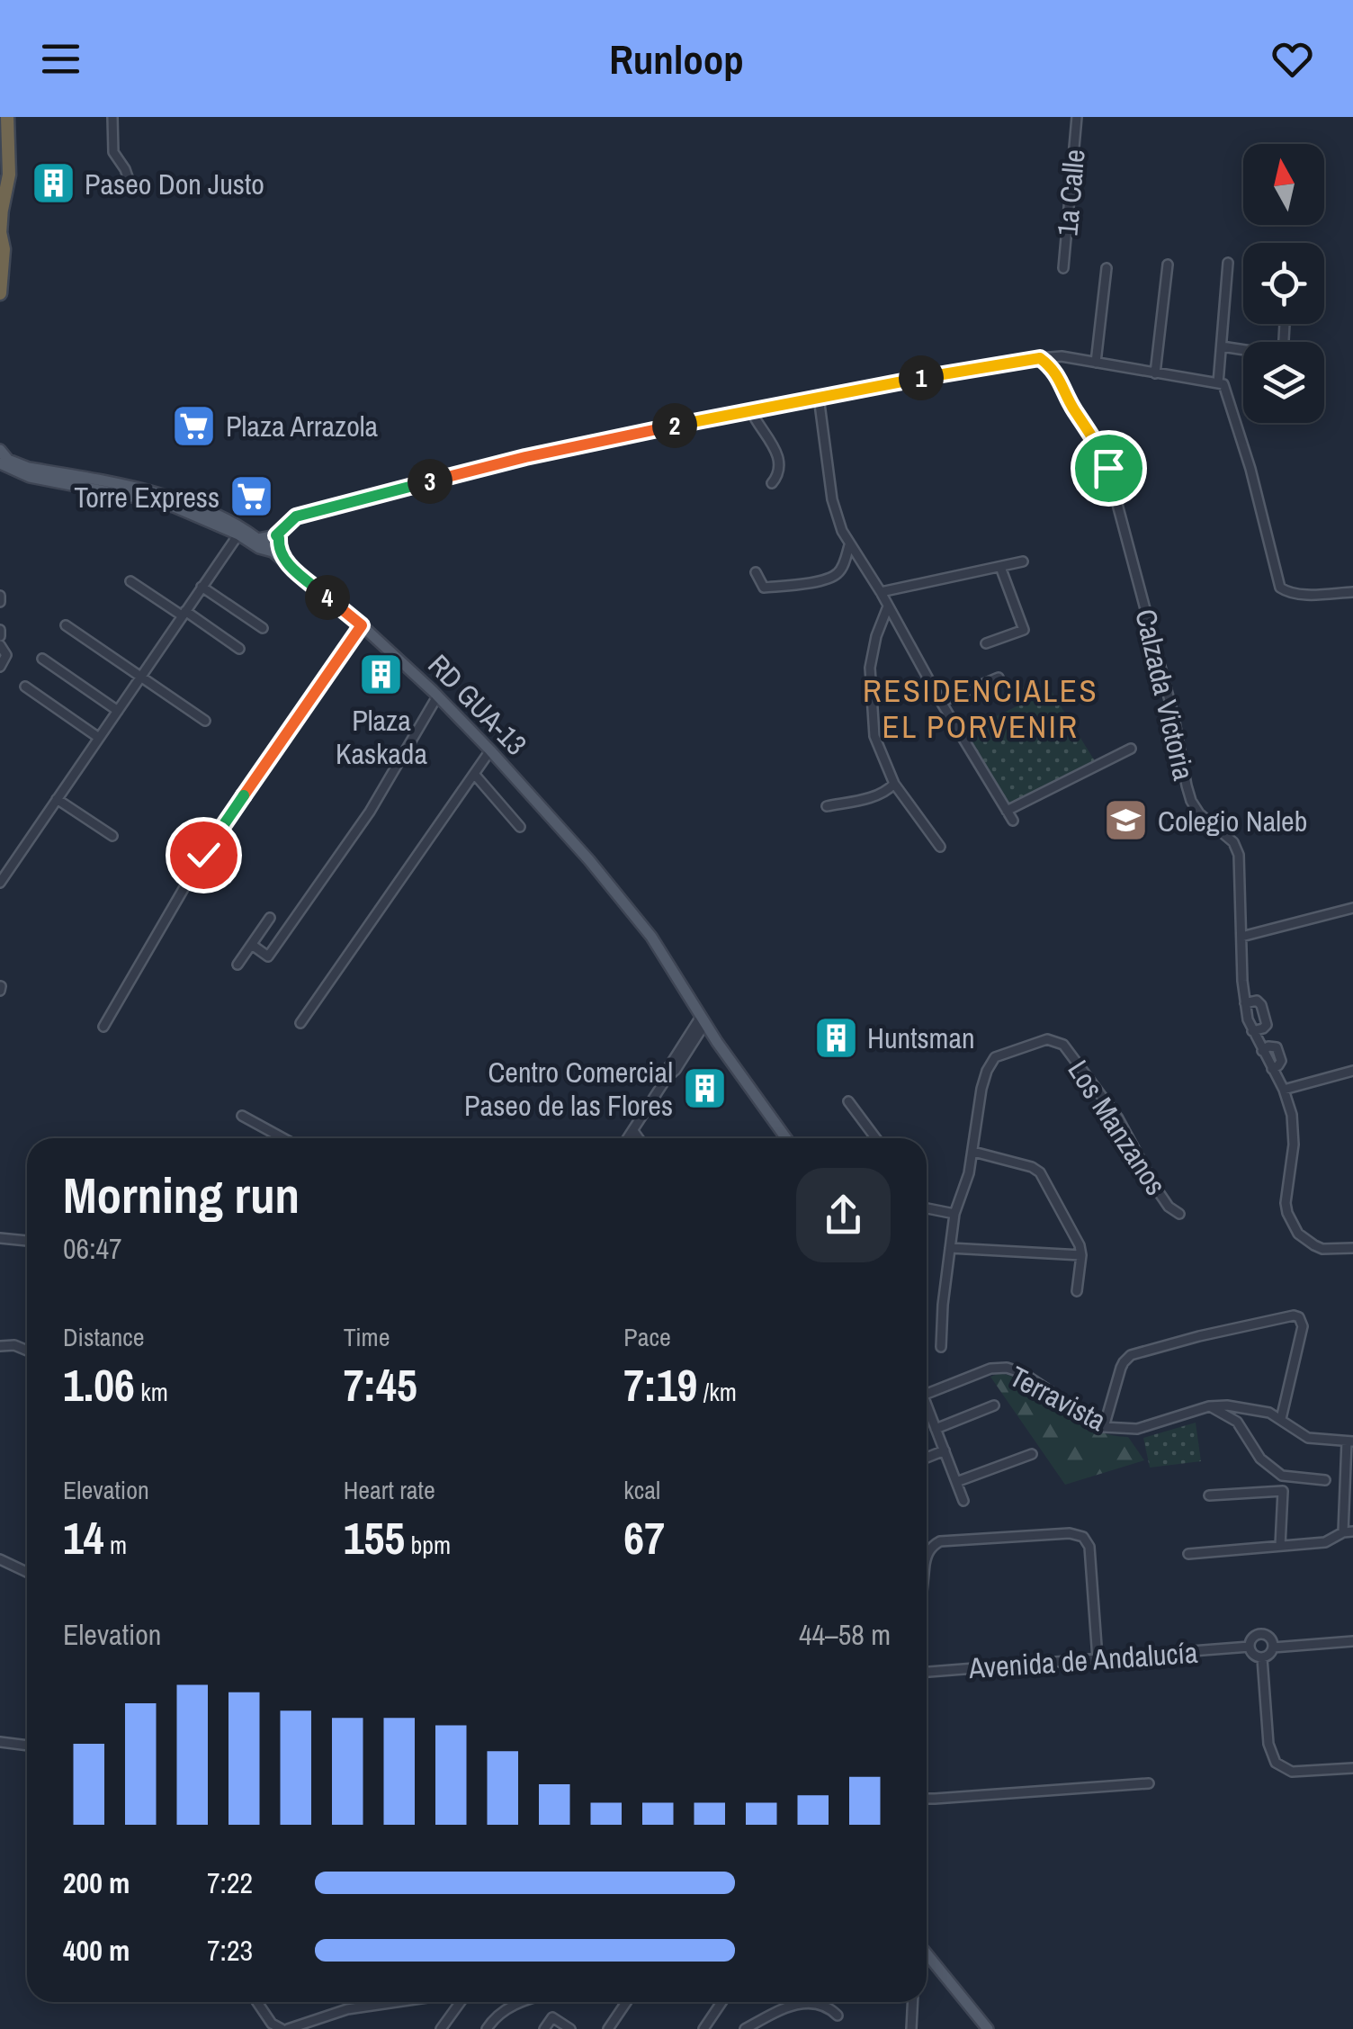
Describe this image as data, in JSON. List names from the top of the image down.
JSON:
{
  "streets": {
    "main road": ["RD GUA-13"],
    "street": [
      "1a Calle",
      "Calzada Victoria",
      "Los Manzanos",
      "Terravista",
      "Avenida de Andalucía"
    ]
  },
  "districts": ["RESIDENCIALES EL PORVENIR"],
  "places": {
    "building": [
      "Paseo Don Justo",
      "Plaza Kaskada",
      "Huntsman",
      "Centro Comercial Paseo de las Flores"
    ],
    "supermarket": ["Plaza Arrazola", "Torre Express"],
    "school or university": ["Colegio Naleb"]
  },
  "north": "top",
  "page": {
    "header": "Runloop",
    "pins": [
      "1",
      "2",
      "3",
      "4"
    ],
    "heading": ["Morning run", "06:47"],
    "stats": [
      ["Distance", "1.06 km"],
      ["Time", "7:45"],
      ["Pace", "7:19 /km"],
      ["Elevation", "14 m"],
      ["Heart rate", "155 bpm"],
      ["kcal", "67"]
    ],
    "chart": ["Elevation", "44–58 m"],
    "list": [
      {
        "name": "200 m",
        "note": "7:22"
      },
      {
        "name": "400 m",
        "note": "7:23"
      }
    ]
  }
}
